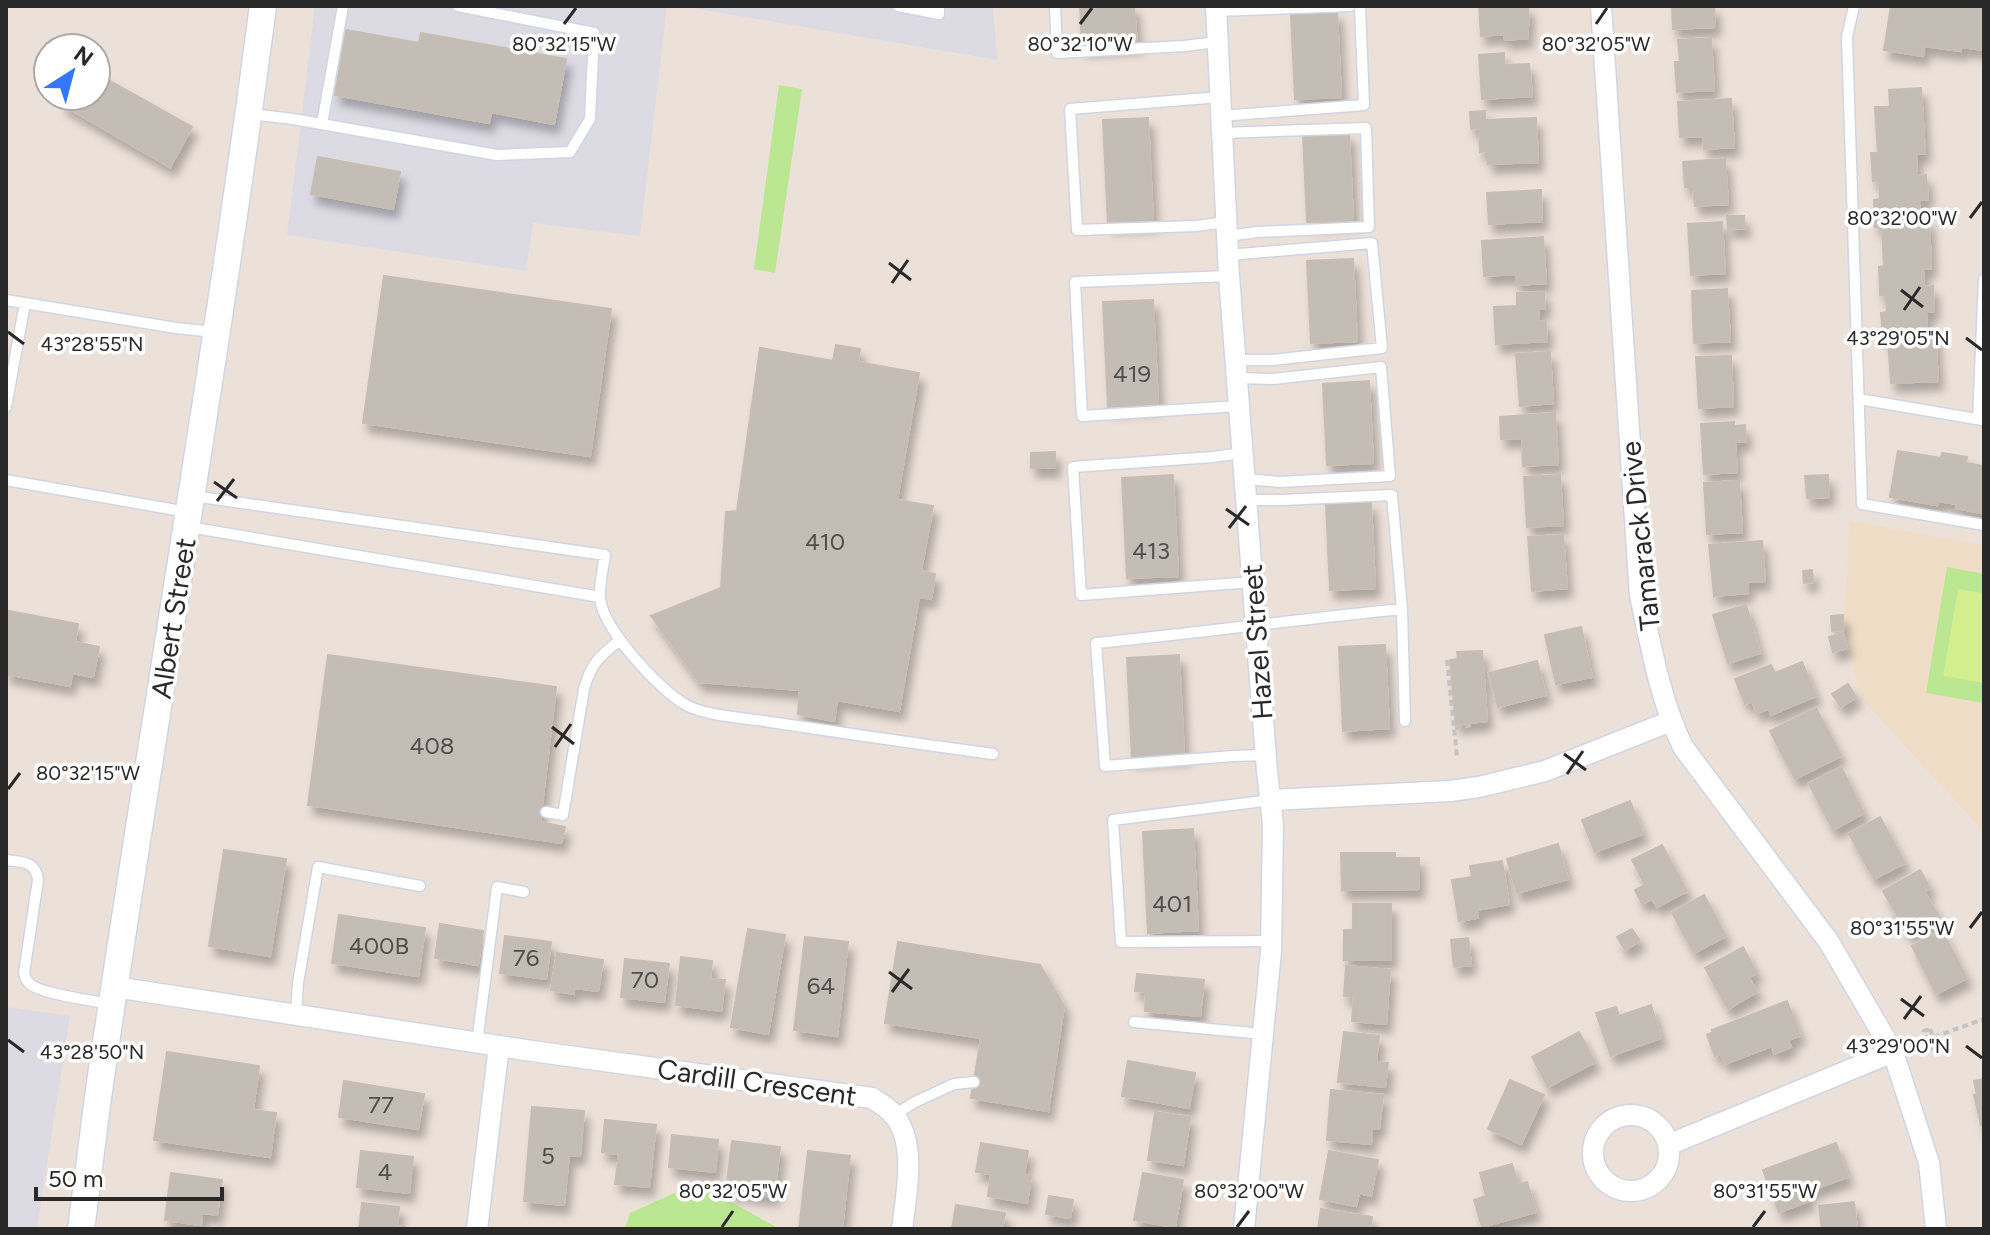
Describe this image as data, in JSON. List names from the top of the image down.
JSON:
{
  "streets": {
    "street": [
      "Tamarack Drive",
      "Albert Street",
      "Hazel Street",
      "Cardill Crescent"
    ]
  },
  "crossings": [
    ["Albert Street", "Cardill Crescent"]
  ],
  "house_numbers": [
    "419",
    "410",
    "413",
    "408",
    "401",
    "400B",
    "76",
    "70",
    "64",
    "77",
    "5",
    "4"
  ],
  "scale_bar": "50 m",
  "north": "top right",
  "coordinates": [
    "80°32'15\"W",
    "80°32'10\"W",
    "80°32'05\"W",
    "80°32'00\"W",
    "43°29'05\"N",
    "43°28'55\"N",
    "80°31'55\"W",
    "43°29'00\"N",
    "43°28'50\"N"
  ]
}
